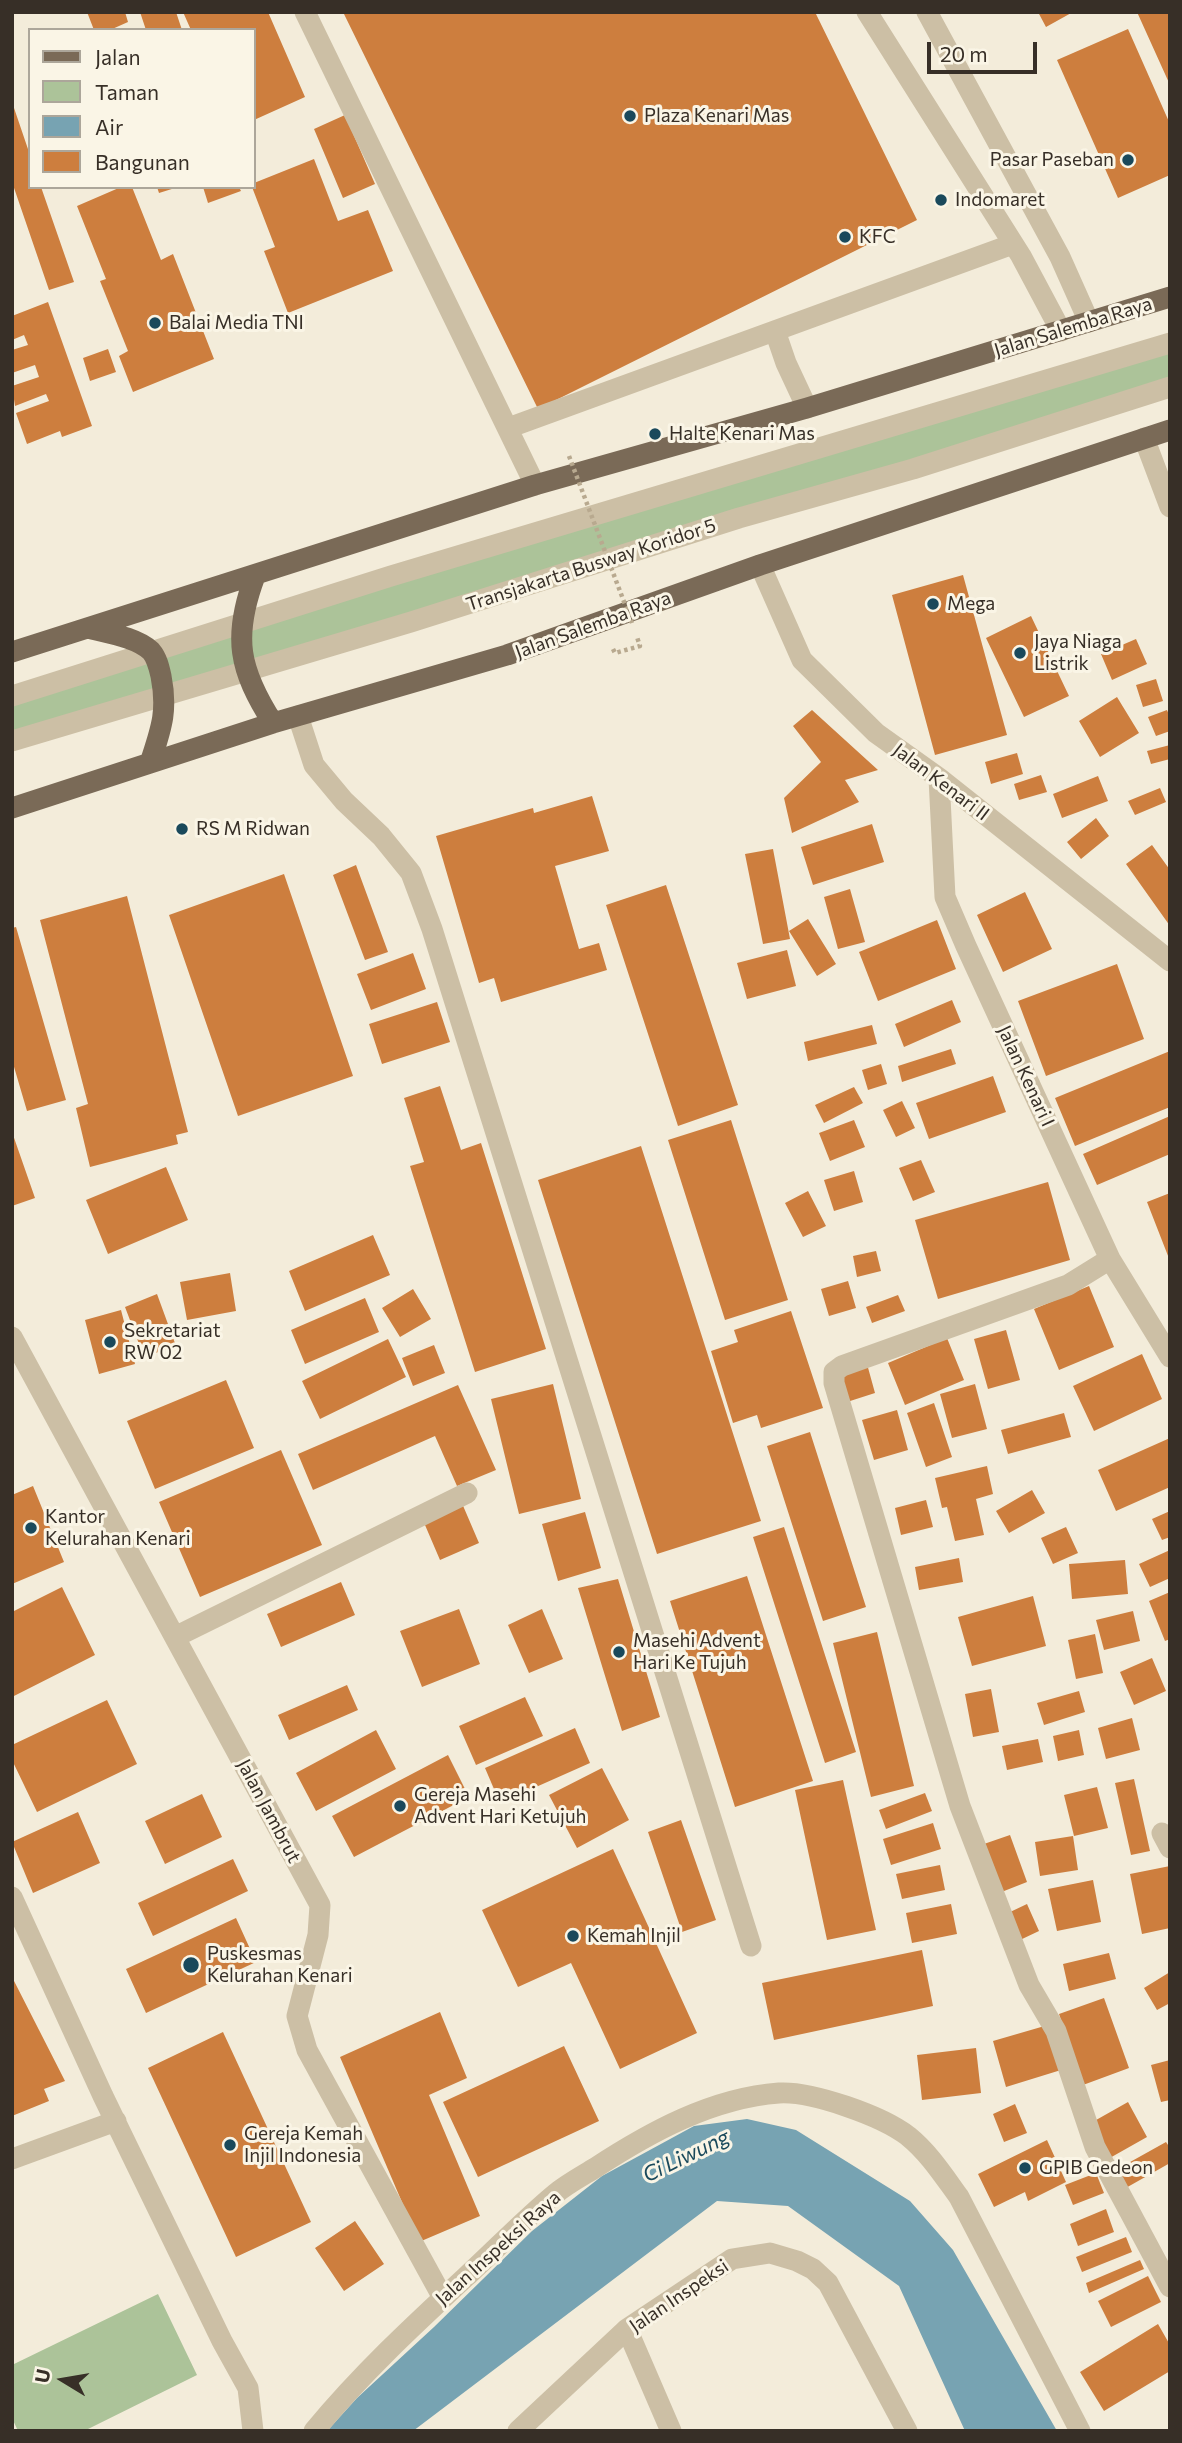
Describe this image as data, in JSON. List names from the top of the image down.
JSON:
{
  "streets": {
    "main road": ["Jalan Salemba Raya"],
    "street": [
      "Transjakarta Busway Koridor 5",
      "Jalan Kenari II",
      "Jalan Kenari I",
      "Jalan Jambrut",
      "Jalan Inspeksi Raya",
      "Jalan Inspeksi"
    ]
  },
  "crossings": [
    ["Jalan Salemba Raya", "Jalan Kenari II"],
    ["Jalan Kenari II", "Jalan Kenari I"],
    ["Jalan Jambrut", "Jalan Inspeksi Raya"]
  ],
  "water": ["Ci Liwung"],
  "places": [
    "Plaza Kenari Mas",
    "Pasar Paseban",
    "Indomaret",
    "KFC",
    "Balai Media TNI",
    "Halte Kenari Mas",
    "Mega",
    "Jaya Niaga Listrik",
    "RS M Ridwan",
    "Sekretariat RW 02",
    "Kantor Kelurahan Kenari",
    "Masehi Advent Hari Ke Tujuh",
    "Gereja Masehi Advent Hari Ketujuh",
    "Kemah Injil",
    "Puskesmas Kelurahan Kenari",
    "Gereja Kemah Injil Indonesia",
    "GPIB Gedeon"
  ],
  "legend": [
    "Jalan",
    "Taman",
    "Air",
    "Bangunan"
  ],
  "scale_bar": "20 m",
  "north": "left"
}
